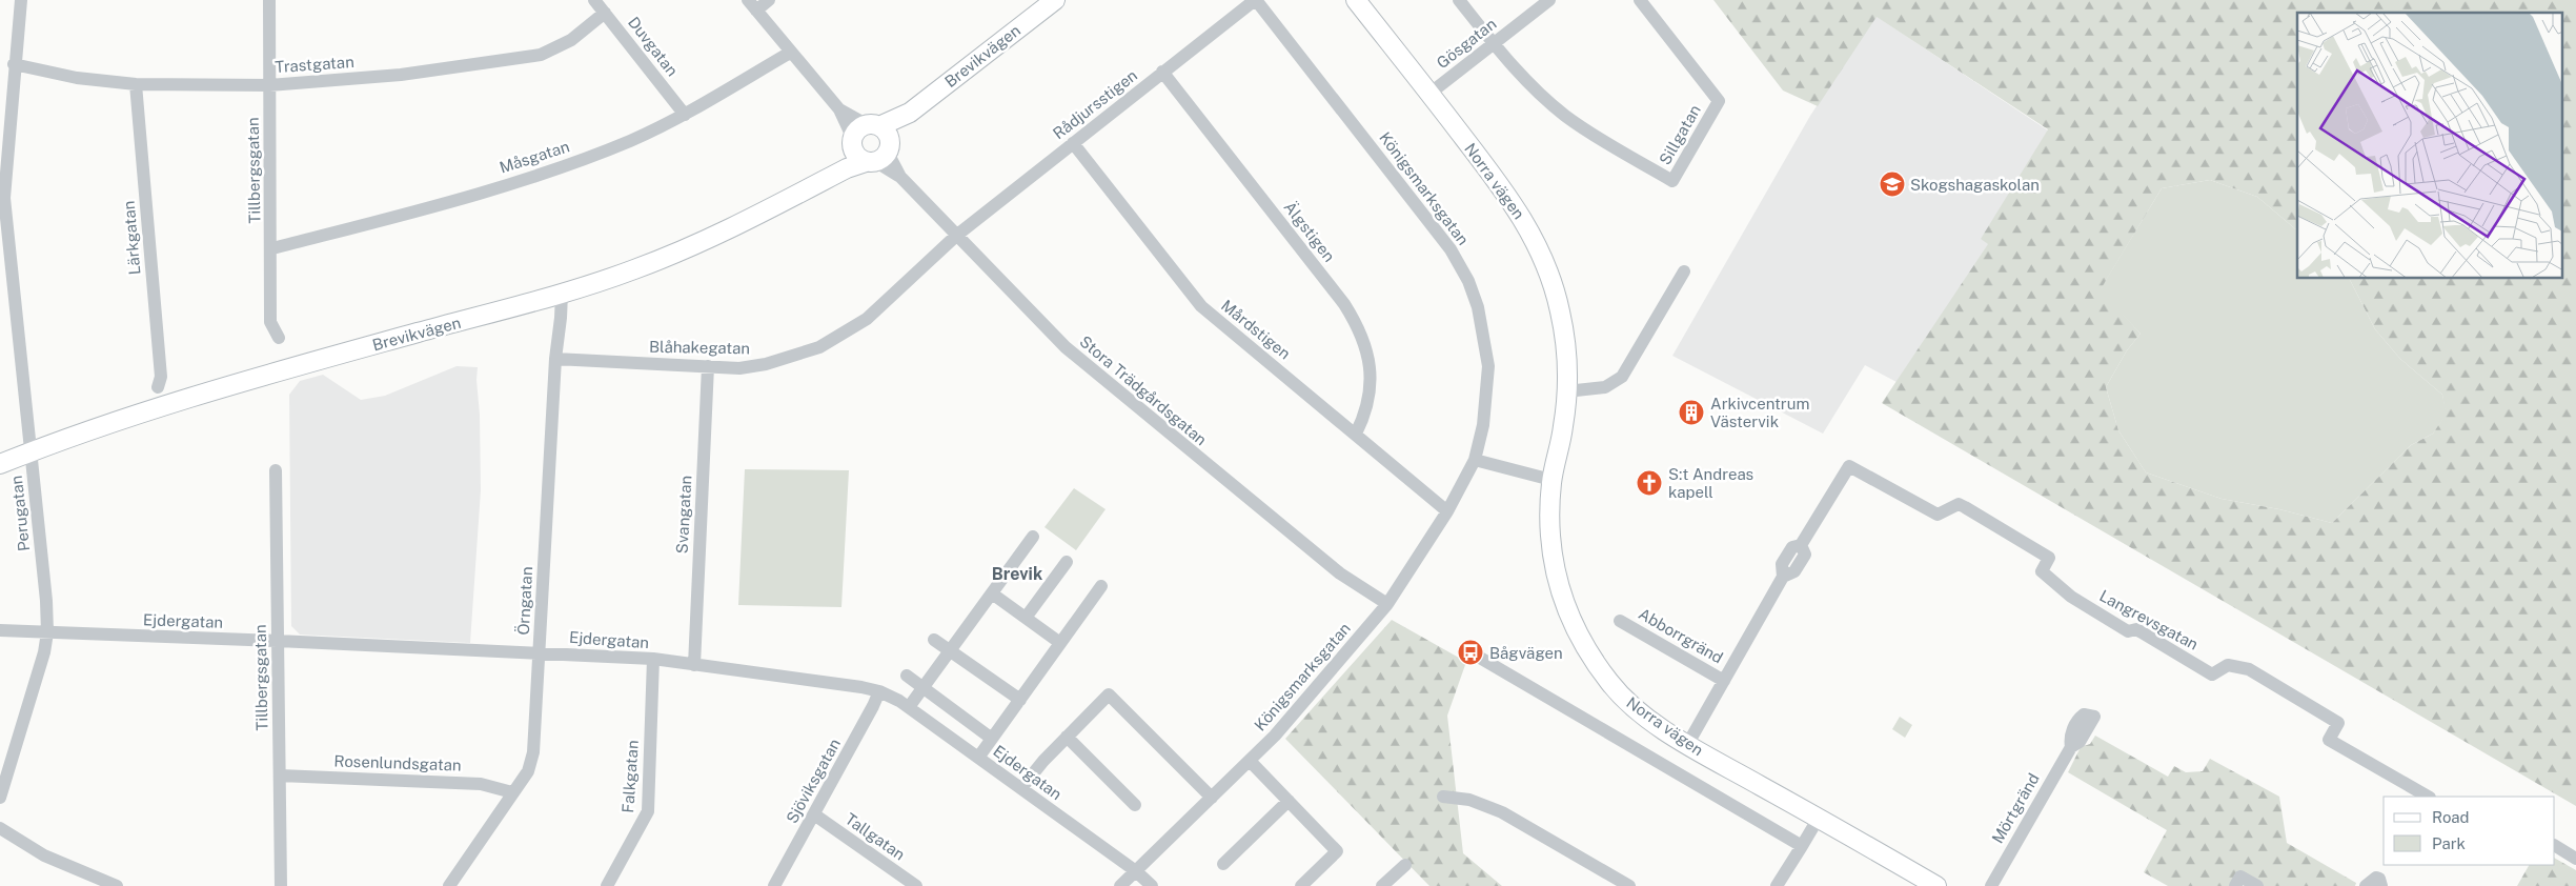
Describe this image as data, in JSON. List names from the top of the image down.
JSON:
{
  "streets": {
    "street": [
      "Gösgatan",
      "Duvgatan",
      "Brevikvägen",
      "Trastgatan",
      "Rådjursstigen",
      "Sillgatan",
      "Måsgatan",
      "Tillbergsgatan",
      "Norra vägen",
      "Königsmarksgatan",
      "Älgstigen",
      "Lärkgatan",
      "Mårdstigen",
      "Blåhakegatan",
      "Stora Trädgårdsgatan",
      "Perugatan",
      "Svangatan",
      "Örngatan",
      "Langrevsgatan",
      "Ejdergatan",
      "Abborrgränd",
      "Rosenlundsgatan",
      "Falkgatan",
      "Sjöviksgatan",
      "Mörtgränd",
      "Tallgatan"
    ]
  },
  "crossings": [
    ["Gösgatan", "Sillgatan"],
    ["Gösgatan", "Norra vägen"],
    ["Duvgatan", "Trastgatan"],
    ["Duvgatan", "Måsgatan"],
    ["Brevikvägen", "Stora Trädgårdsgatan"],
    ["Brevikvägen", "Perugatan"],
    ["Brevikvägen", "Örngatan"],
    ["Trastgatan", "Tillbergsgatan"],
    ["Trastgatan", "Lärkgatan"],
    ["Trastgatan", "Perugatan"],
    ["Rådjursstigen", "Königsmarksgatan"],
    ["Rådjursstigen", "Älgstigen"],
    ["Rådjursstigen", "Mårdstigen"],
    ["Rådjursstigen", "Blåhakegatan"],
    ["Rådjursstigen", "Stora Trädgårdsgatan"],
    ["Måsgatan", "Tillbergsgatan"],
    ["Tillbergsgatan", "Ejdergatan"],
    ["Tillbergsgatan", "Rosenlundsgatan"],
    ["Norra vägen", "Abborrgränd"],
    ["Königsmarksgatan", "Mårdstigen"],
    ["Königsmarksgatan", "Stora Trädgårdsgatan"],
    ["Königsmarksgatan", "Ejdergatan"],
    ["Älgstigen", "Mårdstigen"],
    ["Blåhakegatan", "Stora Trädgårdsgatan"],
    ["Blåhakegatan", "Svangatan"],
    ["Blåhakegatan", "Örngatan"],
    ["Perugatan", "Ejdergatan"],
    ["Svangatan", "Ejdergatan"],
    ["Örngatan", "Ejdergatan"],
    ["Örngatan", "Rosenlundsgatan"],
    ["Langrevsgatan", "Abborrgränd"],
    ["Ejdergatan", "Falkgatan"],
    ["Ejdergatan", "Sjöviksgatan"],
    ["Sjöviksgatan", "Tallgatan"]
  ],
  "districts": ["Brevik"],
  "places": {
    "school or university": ["Skogshagaskolan"],
    "building": ["Arkivcentrum Västervik"],
    "church": ["S:t Andreas kapell"],
    "bus stop": ["Bågvägen"]
  },
  "legend": ["Road", "Park"]
}
